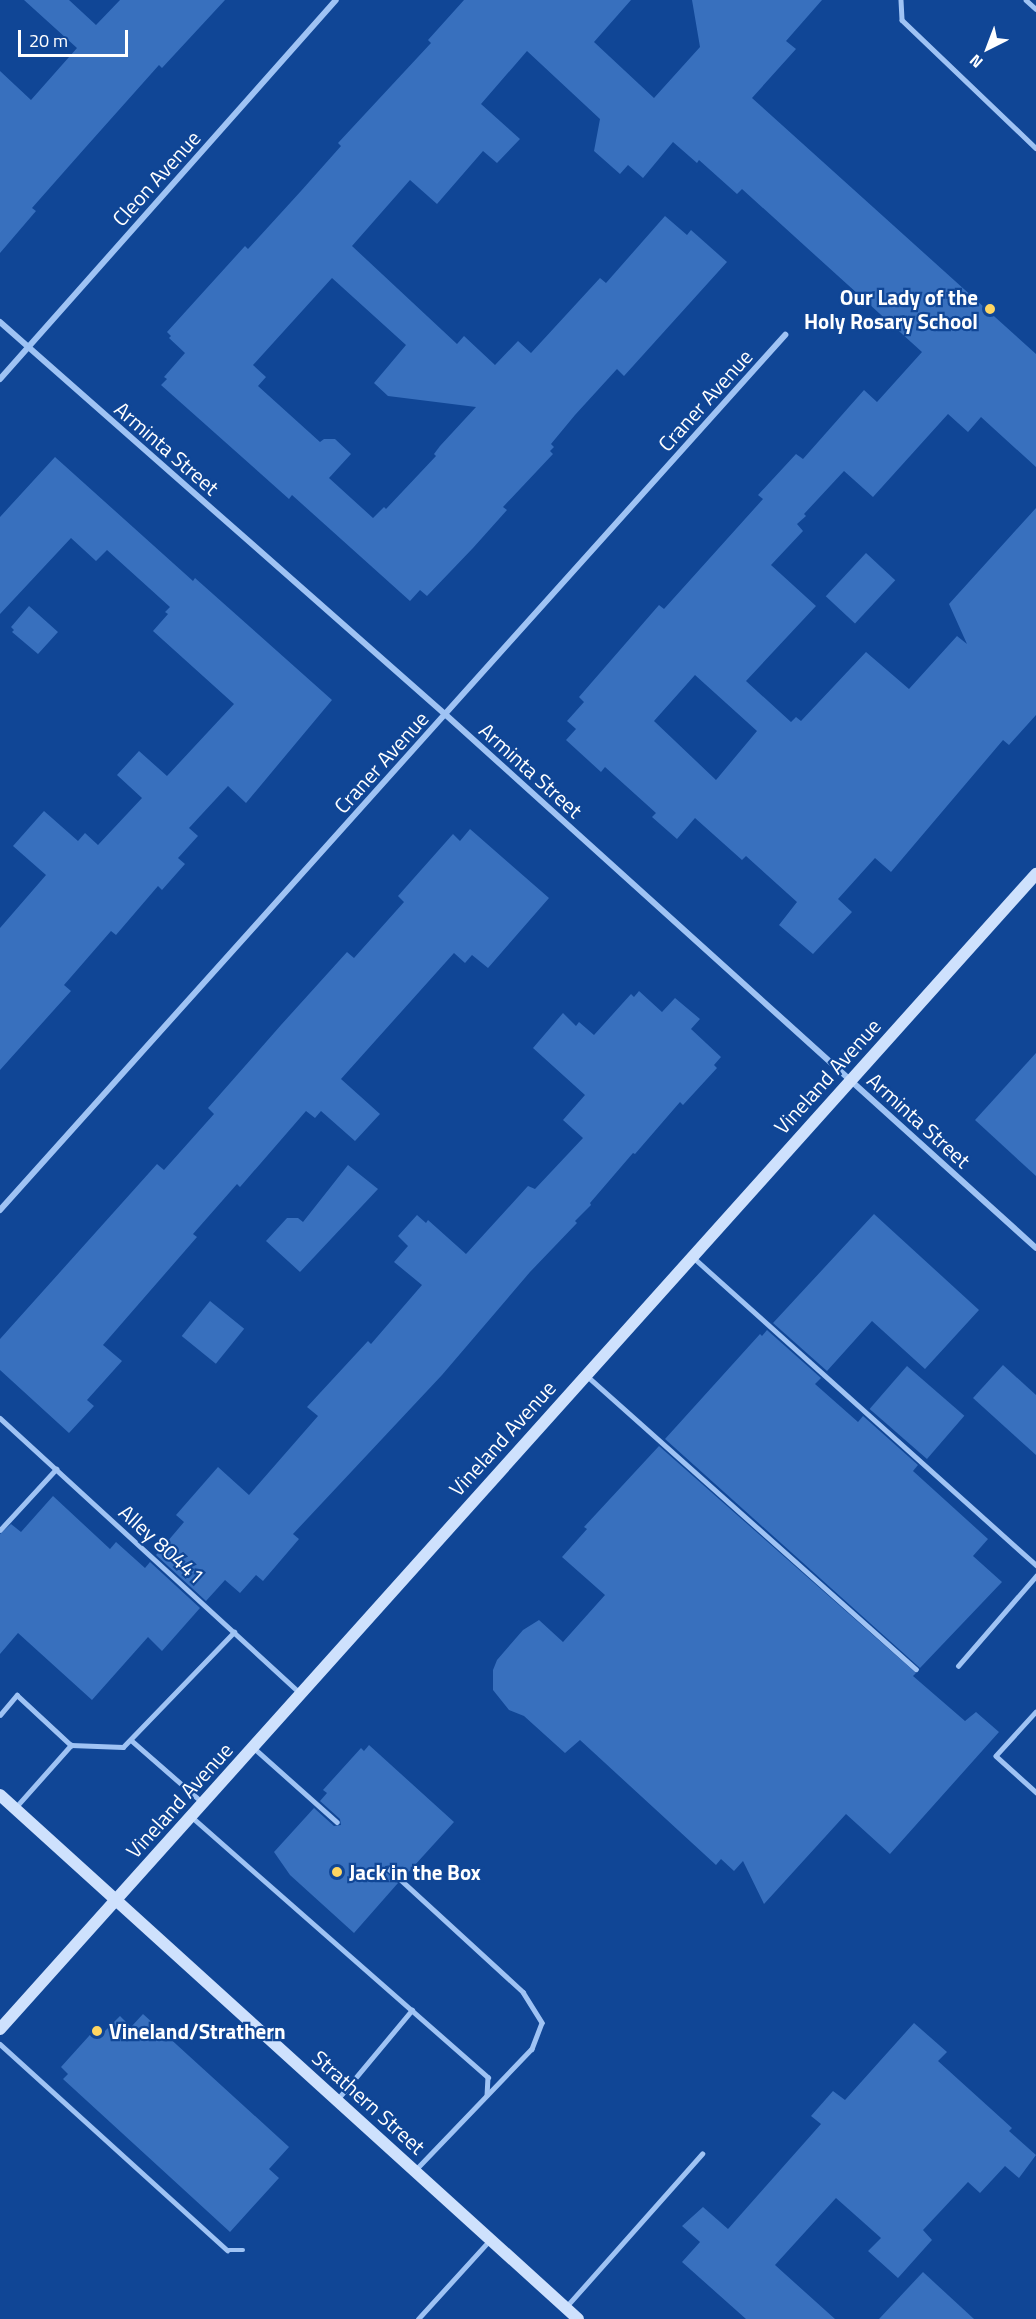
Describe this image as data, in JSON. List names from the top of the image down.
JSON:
{
  "streets": {
    "main road": ["Vineland Avenue", "Strathern Street"],
    "street": ["Cleon Avenue", "Craner Avenue", "Arminta Street"],
    "lane": ["Alley 80441"]
  },
  "crossings": [
    ["Cleon Avenue", "Arminta Street"],
    ["Craner Avenue", "Arminta Street"],
    ["Arminta Street", "Vineland Avenue"],
    ["Vineland Avenue", "Alley 80441"],
    ["Vineland Avenue", "Strathern Street"]
  ],
  "places": ["Our Lady of the Holy Rosary School", "Jack in the Box", "Vineland/Strathern"],
  "scale_bar": "20 m",
  "north": "bottom left"
}
